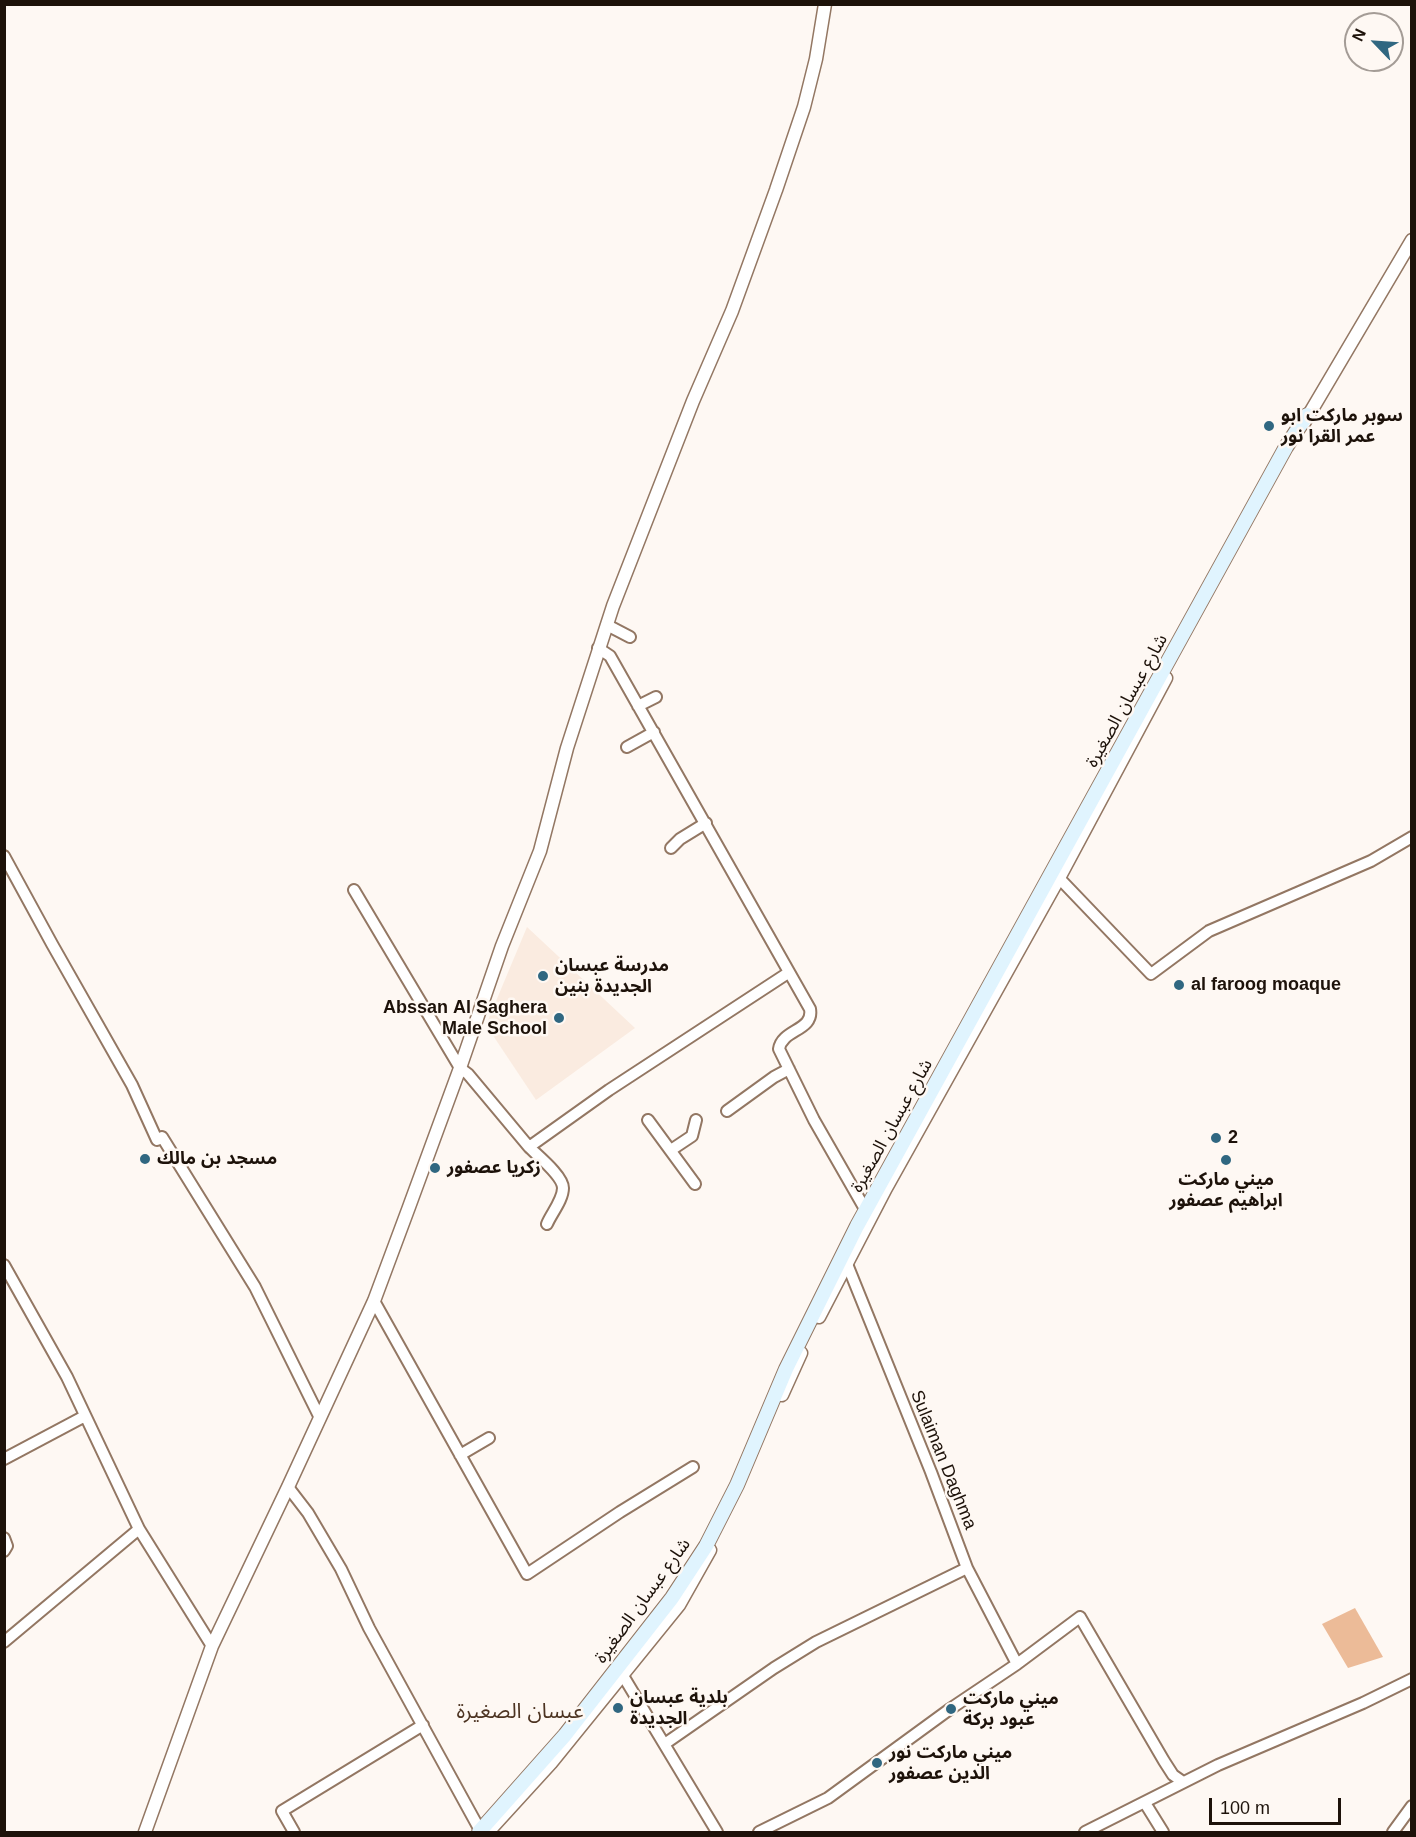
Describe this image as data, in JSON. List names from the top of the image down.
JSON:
{
  "streets": {
    "main road": ["شارع عبسان الصغيرة"],
    "street": ["Sulaiman Daghma"]
  },
  "crossings": [
    ["شارع عبسان الصغيرة", "Sulaiman Daghma"]
  ],
  "districts": ["عبسان الصغيرة"],
  "places": [
    "سوبر ماركت ابو عمر القرا نور",
    "مدرسة عبسان الجديدة بنين",
    "al faroog moaque",
    "Abssan Al Saghera Male School",
    "2",
    "مسجد بن مالك",
    "ميني ماركت ابراهيم عصفور",
    "زكريا عصفور",
    "بلدية عبسان الجديدة",
    "ميني ماركت عبود بركة",
    "ميني ماركت نور الدين عصفور"
  ],
  "scale_bar": "100 m",
  "north": "top left"
}
